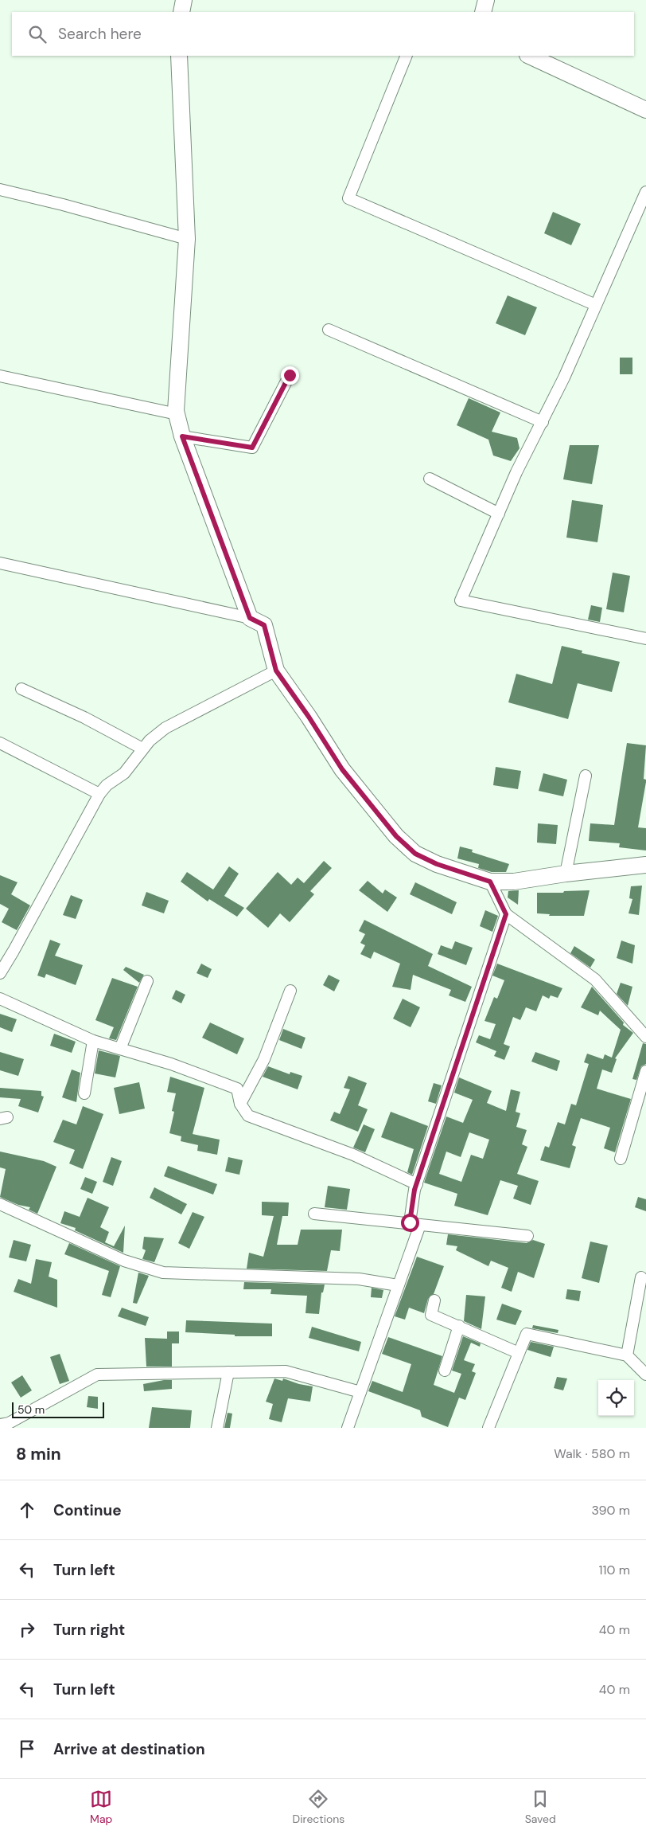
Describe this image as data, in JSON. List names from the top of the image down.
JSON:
{
  "scale_bar": "50 m",
  "page": {
    "search": "Search here",
    "scale": "50 m",
    "heading": ["8 min", "Walk · 580 m"],
    "list": [
      ["Continue", "390 m"],
      ["Turn left", "110 m"],
      ["Turn right", "40 m"],
      ["Turn left", "40 m"],
      "Arrive at destination"
    ],
    "nav": ["Map", "Directions", "Saved"]
  }
}
